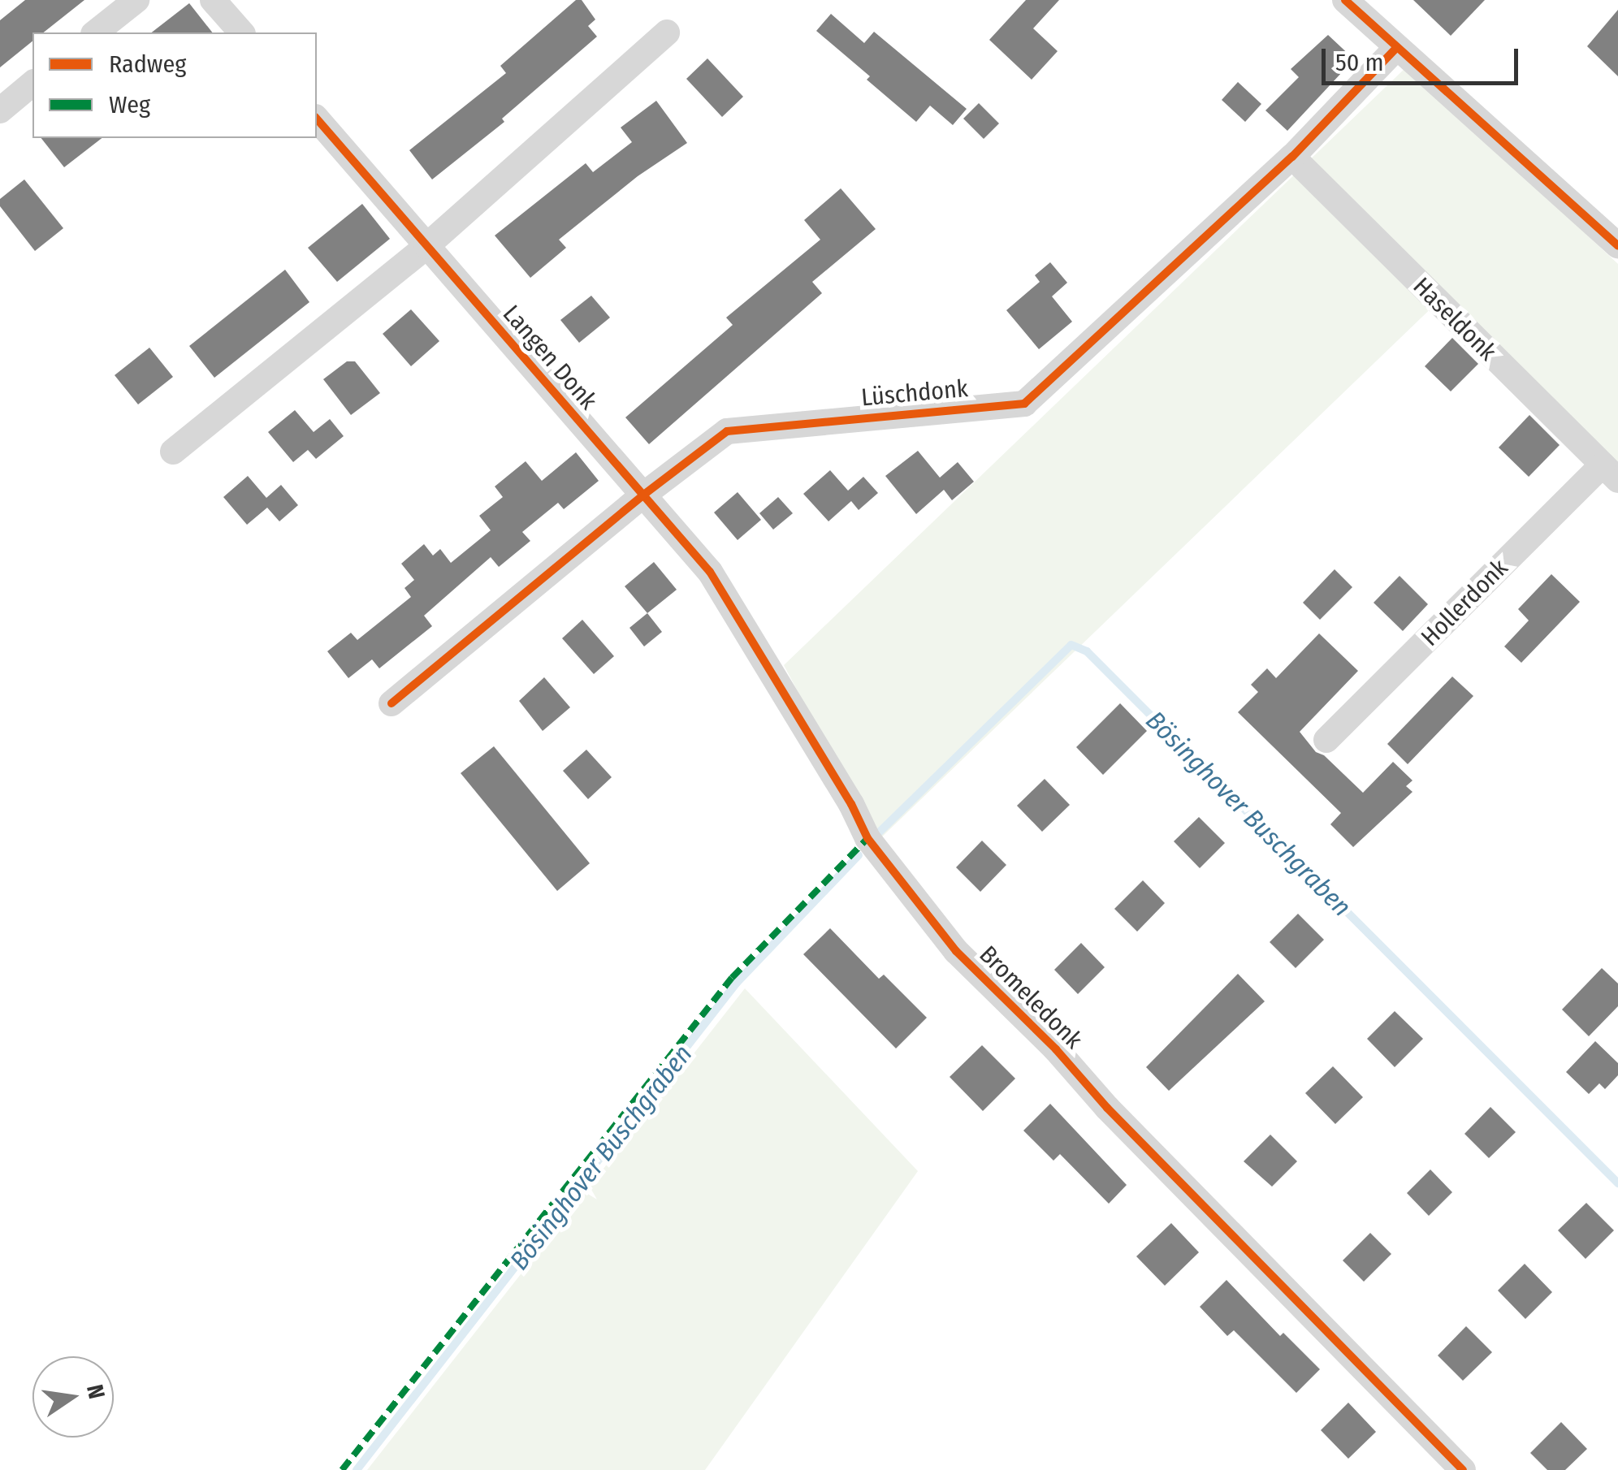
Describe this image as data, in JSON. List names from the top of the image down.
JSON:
{
  "streets": {
    "street": [
      "Haseldonk",
      "Langen Donk",
      "Lüschdonk",
      "Hollerdonk",
      "Bromeledonk"
    ]
  },
  "crossings": [
    ["Haseldonk", "Lüschdonk"],
    ["Haseldonk", "Hollerdonk"],
    ["Langen Donk", "Lüschdonk"],
    ["Langen Donk", "Bromeledonk"],
    ["Lüschdonk", "Bromeledonk"]
  ],
  "water": ["Bösinghover Buschgraben"],
  "legend": ["Radweg", "Weg"],
  "scale_bar": "50 m",
  "north": "right"
}
